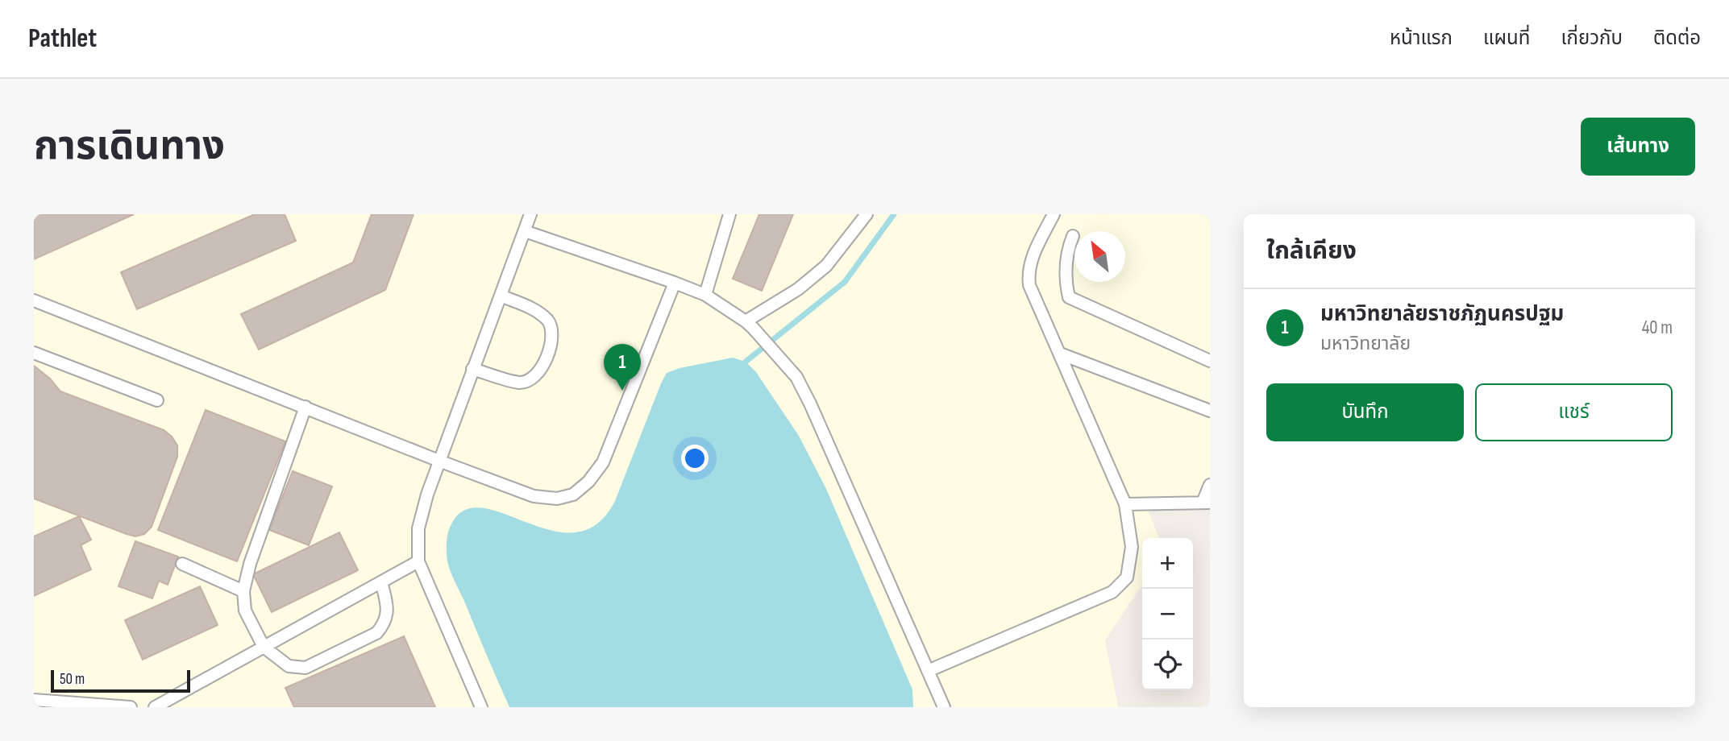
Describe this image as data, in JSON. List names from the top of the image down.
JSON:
{
  "scale_bar": "50 m",
  "north": "top left",
  "page": {
    "header": "Pathlet",
    "nav": [
      "หน้าแรก",
      "แผนที่",
      "เกี่ยวกับ",
      "ติดต่อ"
    ],
    "title": "การเดินทาง",
    "buttons": [
      "เส้นทาง",
      ["บันทึก", "แชร์"]
    ],
    "heading": "ใกล้เคียง",
    "list": [
      {
        "mark": "1",
        "name": "มหาวิทยาลัยราชภัฏนครปฐม",
        "note": "มหาวิทยาลัย",
        "value": "40 m"
      }
    ],
    "pins": "1",
    "map_buttons": ["+", "−"],
    "scale": "50 m"
  }
}
